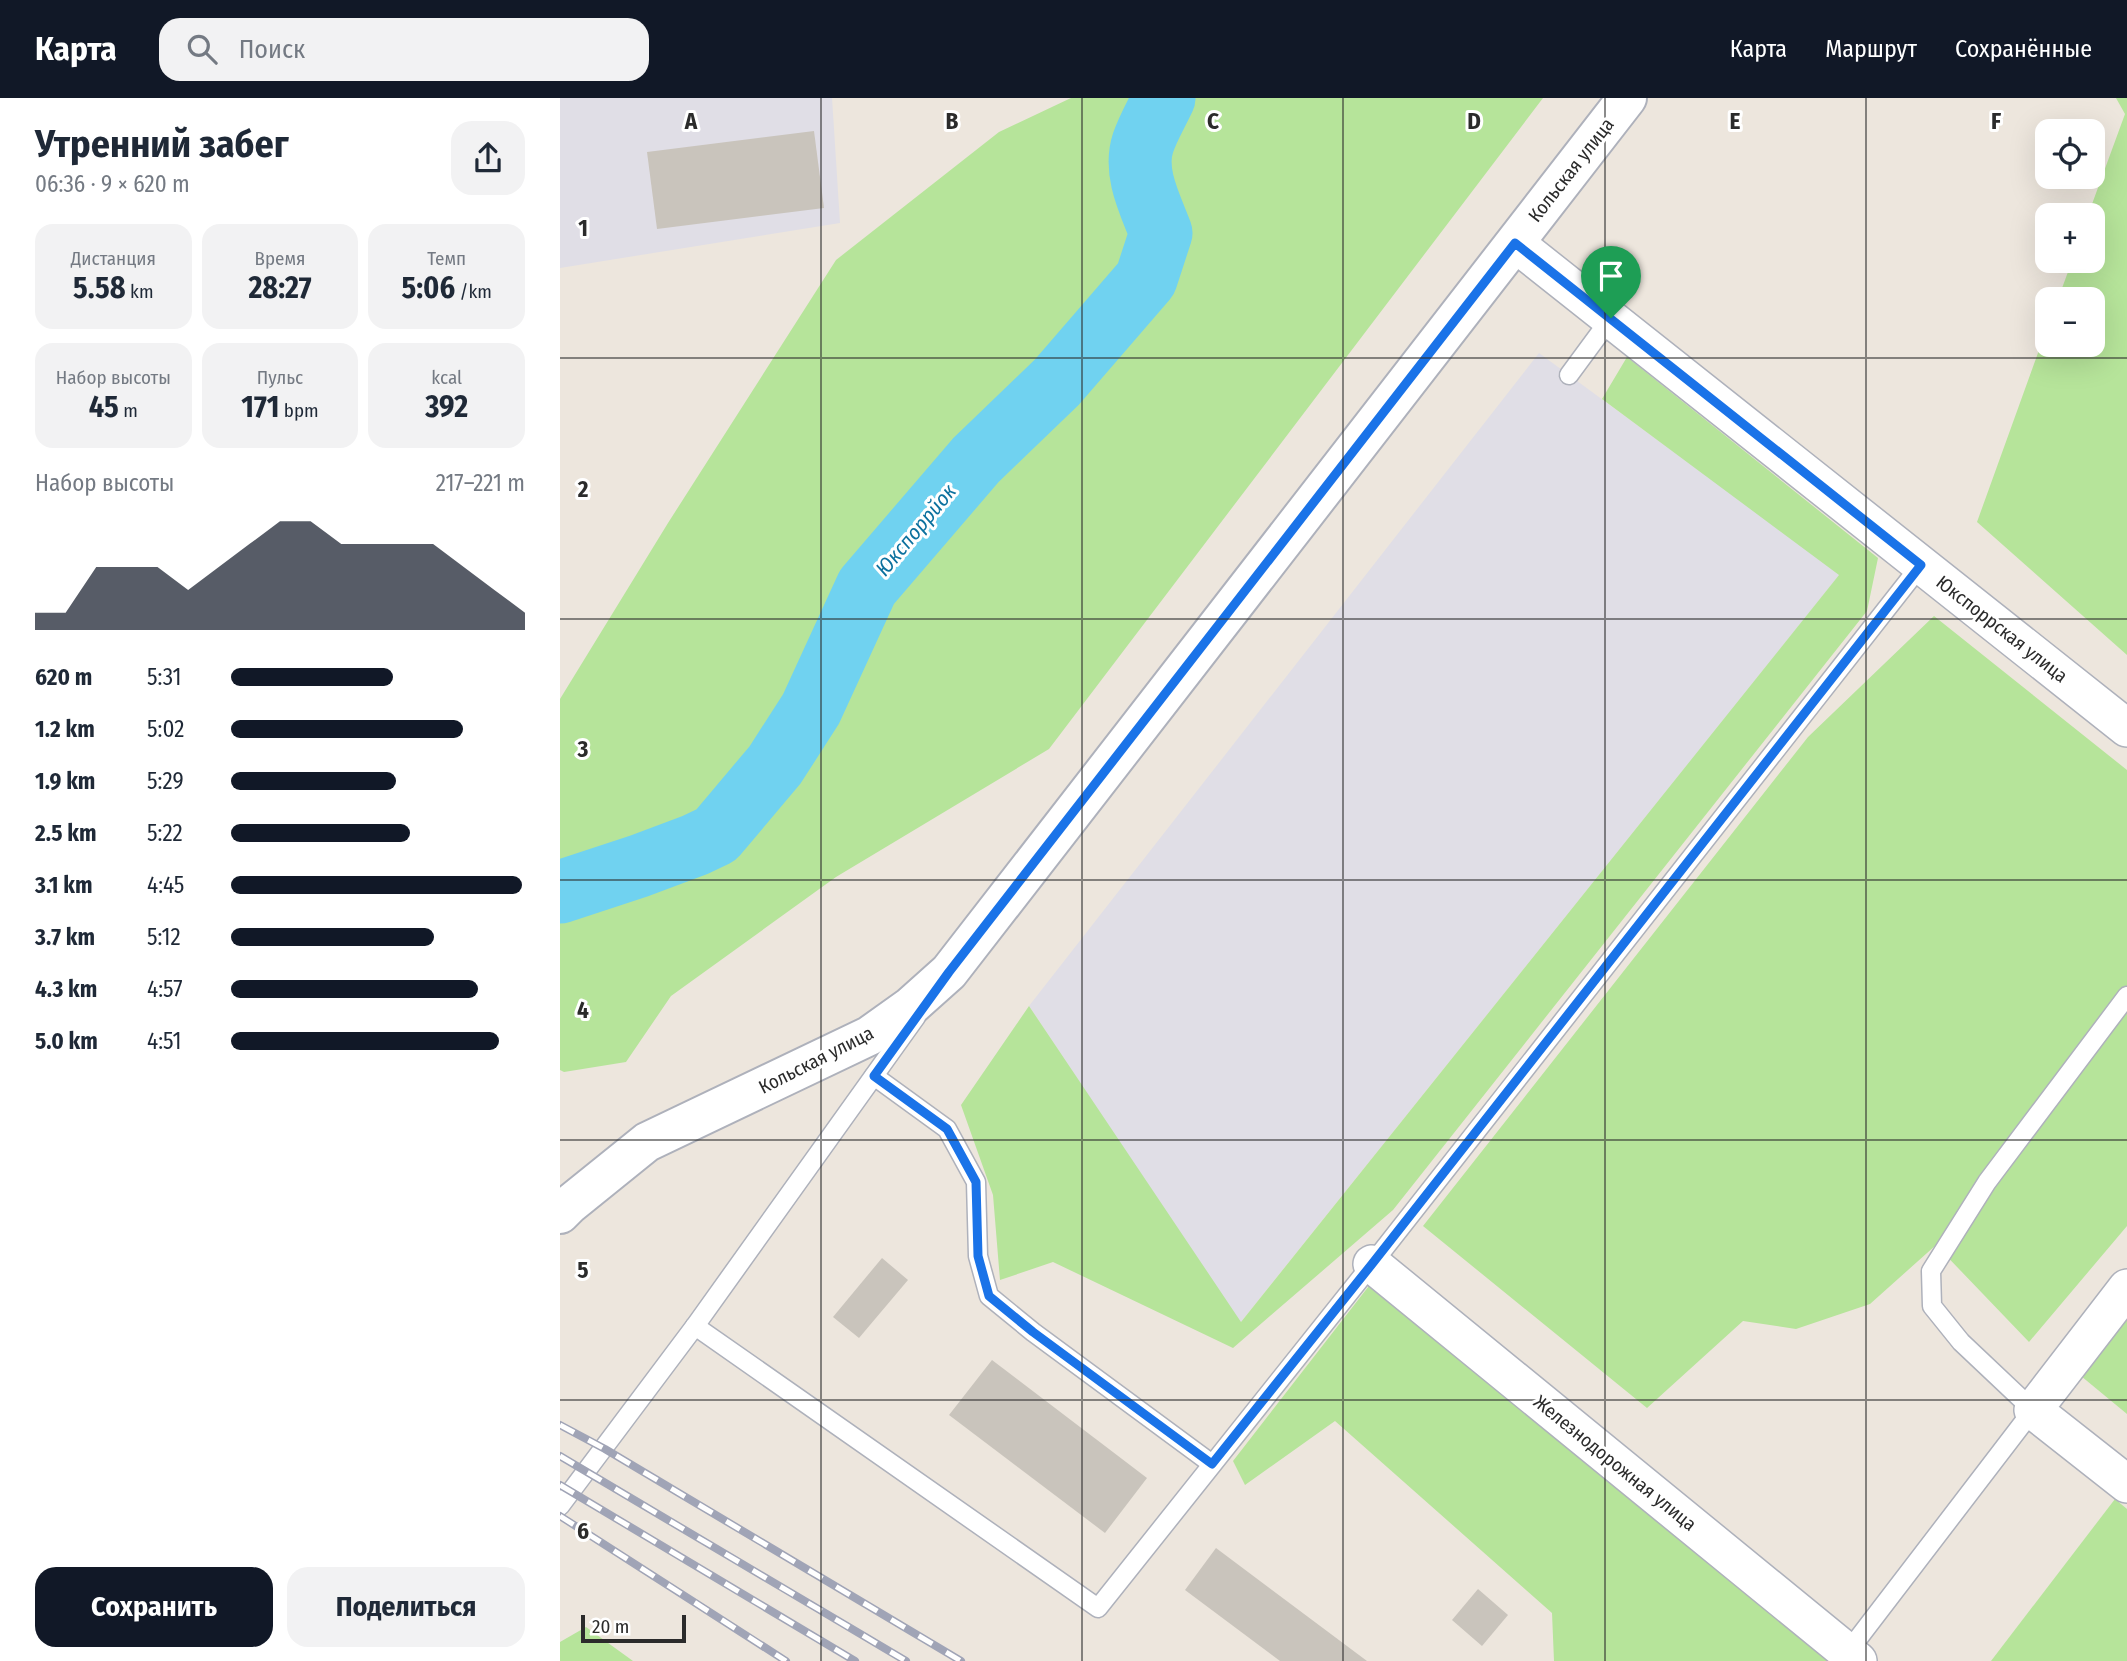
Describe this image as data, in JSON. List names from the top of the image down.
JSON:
{
  "streets": {
    "street": ["Кольская улица", "Юкспоррская улица", "Железнодорожная улица"]
  },
  "crossings": [
    ["Кольская улица", "Юкспоррская улица"]
  ],
  "water": ["Юкспоррйок"],
  "scale_bar": "20 m",
  "page": {
    "header": "Карта",
    "search": "Поиск",
    "nav": ["Карта", "Маршрут", "Сохранённые"],
    "heading": ["Утренний забег", "06:36 · 9 × 620 m"],
    "map_buttons": ["+", "−"],
    "stats": [
      ["Дистанция", "5.58 km"],
      ["Время", "28:27"],
      ["Темп", "5:06 /km"],
      ["Набор высоты", "45 m"],
      ["Пульс", "171 bpm"],
      ["kcal", "392"]
    ],
    "chart": ["Набор высоты", "217–221 m"],
    "list": [
      {
        "name": "620 m",
        "note": "5:31"
      },
      {
        "name": "1.2 km",
        "note": "5:02"
      },
      {
        "name": "1.9 km",
        "note": "5:29"
      },
      {
        "name": "2.5 km",
        "note": "5:22"
      },
      {
        "name": "3.1 km",
        "note": "4:45"
      },
      {
        "name": "3.7 km",
        "note": "5:12"
      },
      {
        "name": "4.3 km",
        "note": "4:57"
      },
      {
        "name": "5.0 km",
        "note": "4:51"
      }
    ],
    "buttons": ["Сохранить", "Поделиться"],
    "scale": "20 m"
  },
  "grid": {
    "columns": [
      "A",
      "B",
      "C",
      "D",
      "E",
      "F"
    ],
    "rows": [
      "1",
      "2",
      "3",
      "4",
      "5",
      "6"
    ]
  }
}
